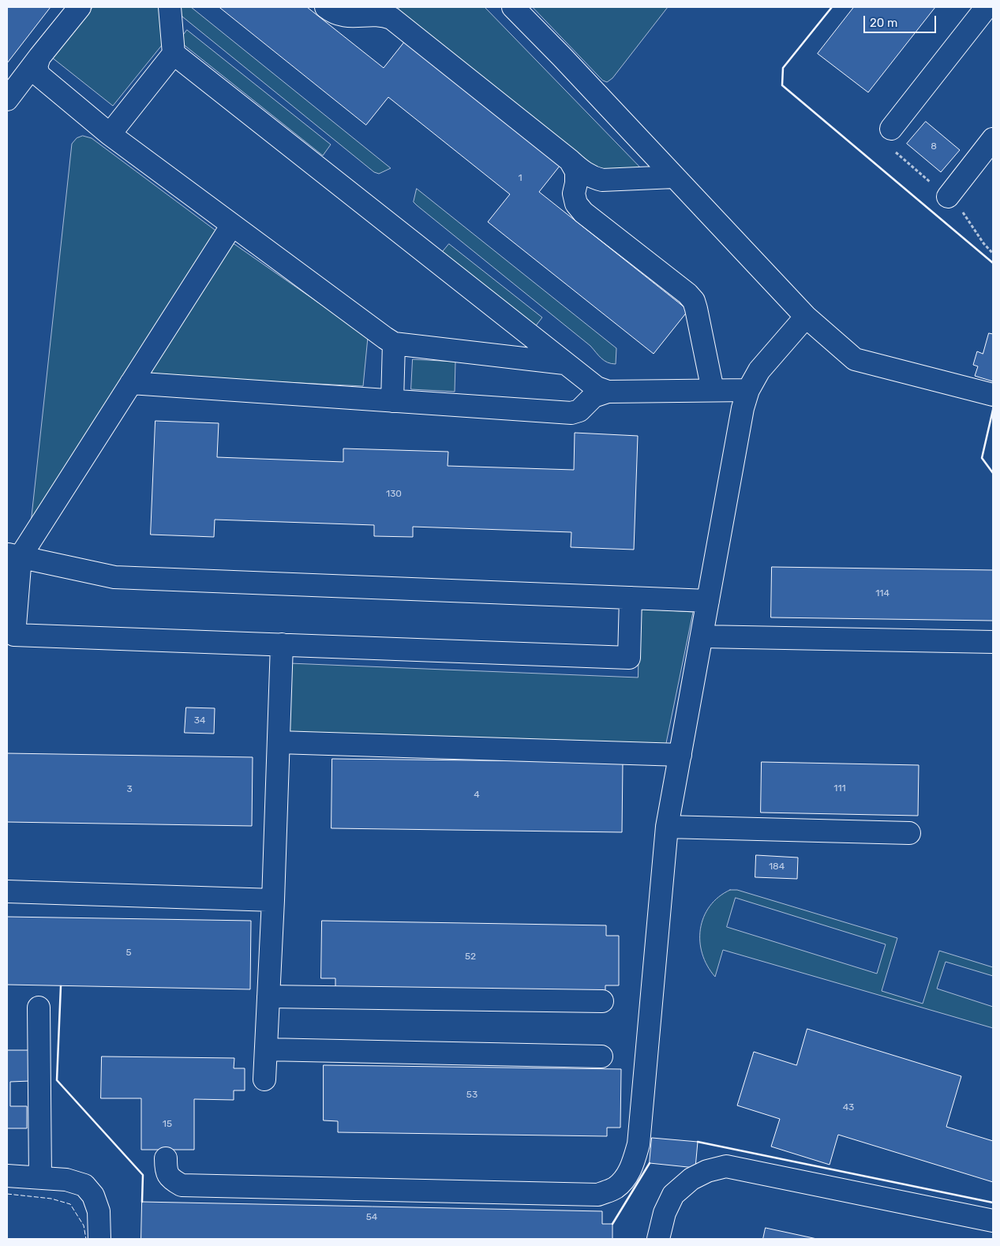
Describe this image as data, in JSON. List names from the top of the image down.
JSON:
{
  "house_numbers": [
    "8",
    "1",
    "130",
    "114",
    "34",
    "111",
    "3",
    "4",
    "184",
    "5",
    "52",
    "53",
    "43",
    "15",
    "54"
  ],
  "scale_bar": "20 m"
}
